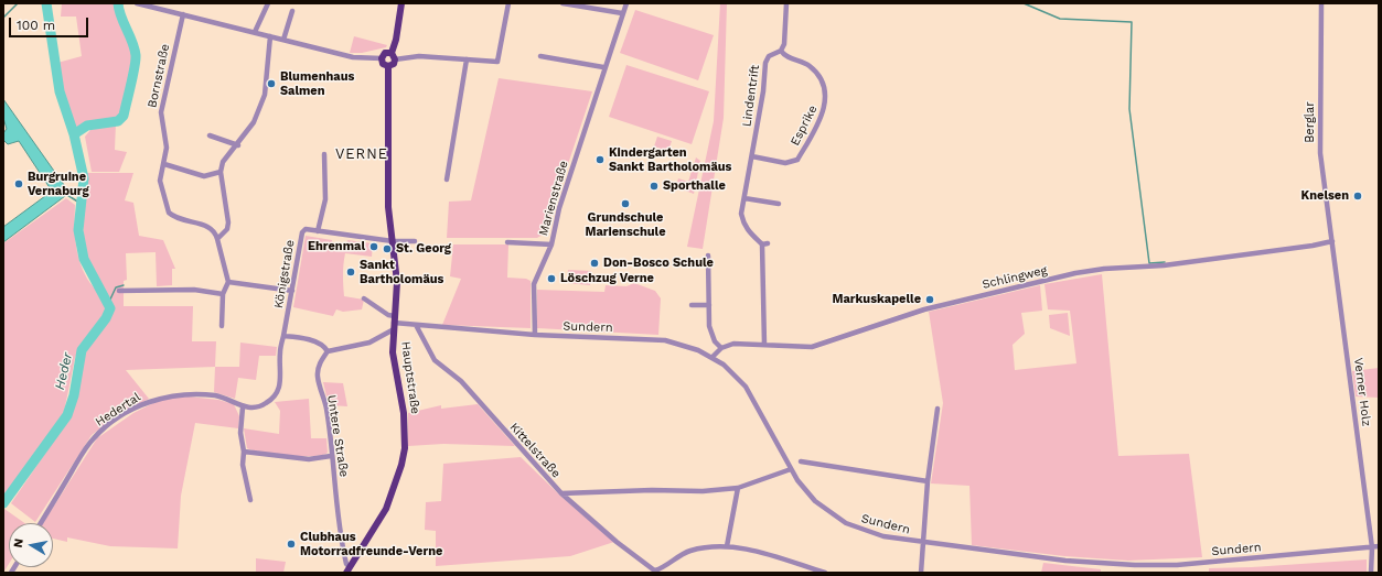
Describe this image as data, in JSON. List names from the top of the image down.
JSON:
{
  "streets": {
    "main road": ["Hauptstraße"],
    "street": [
      "Bornstraße",
      "Lindentrift",
      "Berglar",
      "Esprike",
      "Marienstraße",
      "Königstraße",
      "Schlingweg",
      "Sundern",
      "Verner Holz",
      "Hedertal",
      "Untere Straße",
      "Kittelstraße"
    ]
  },
  "crossings": [
    ["Lindentrift", "Esprike"],
    ["Berglar", "Schlingweg"],
    ["Berglar", "Verner Holz"],
    ["Marienstraße", "Sundern"],
    ["Königstraße", "Hauptstraße"],
    ["Schlingweg", "Verner Holz"],
    ["Sundern", "Hauptstraße"],
    ["Sundern", "Verner Holz"],
    ["Sundern", "Kittelstraße"],
    ["Hauptstraße", "Untere Straße"]
  ],
  "districts": ["VERNE"],
  "water": ["Heder"],
  "places": [
    "Blumenhaus Salmen",
    "Kindergarten Sankt Bartholomäus",
    "Burgruine Vernaburg",
    "Sporthalle",
    "Knelsen",
    "Grundschule Marienschule",
    "Ehrenmal",
    "St. Georg",
    "Don-Bosco Schule",
    "Sankt Bartholomäus",
    "Löschzug Verne",
    "Markuskapelle",
    "Clubhaus Motorradfreunde-Verne"
  ],
  "scale_bar": "100 m",
  "north": "left"
}
